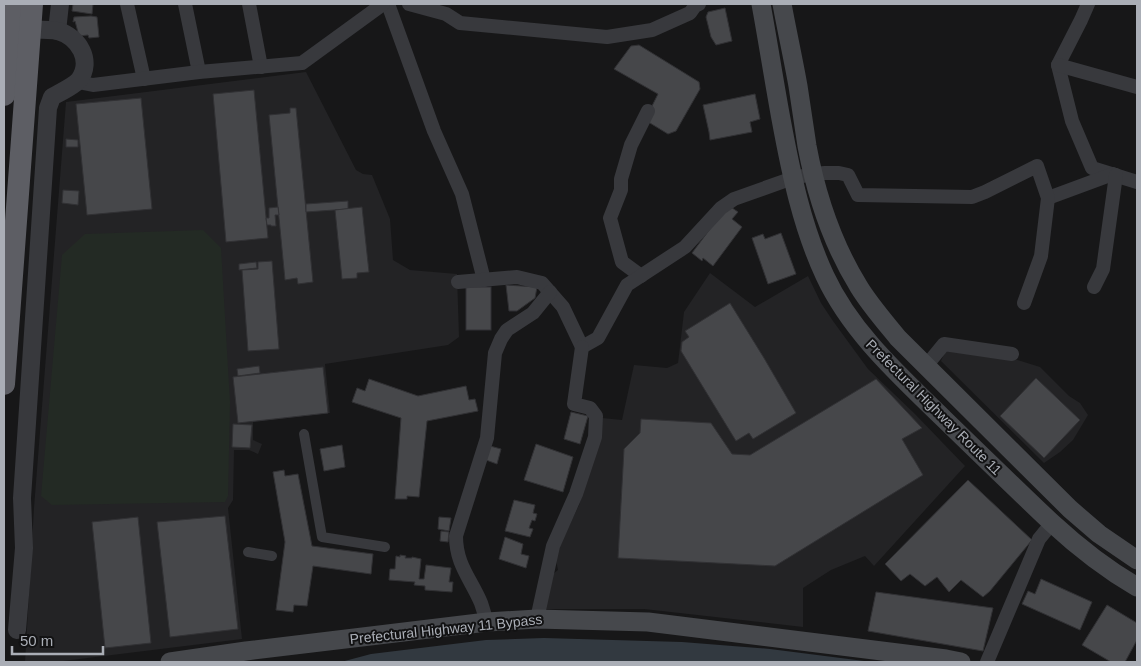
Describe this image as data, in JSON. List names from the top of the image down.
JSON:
{
  "streets": {
    "main road": ["Prefectural Highway Route 11", "Prefectural Highway 11 Bypass"]
  },
  "scale_bar": "50 m"
}
